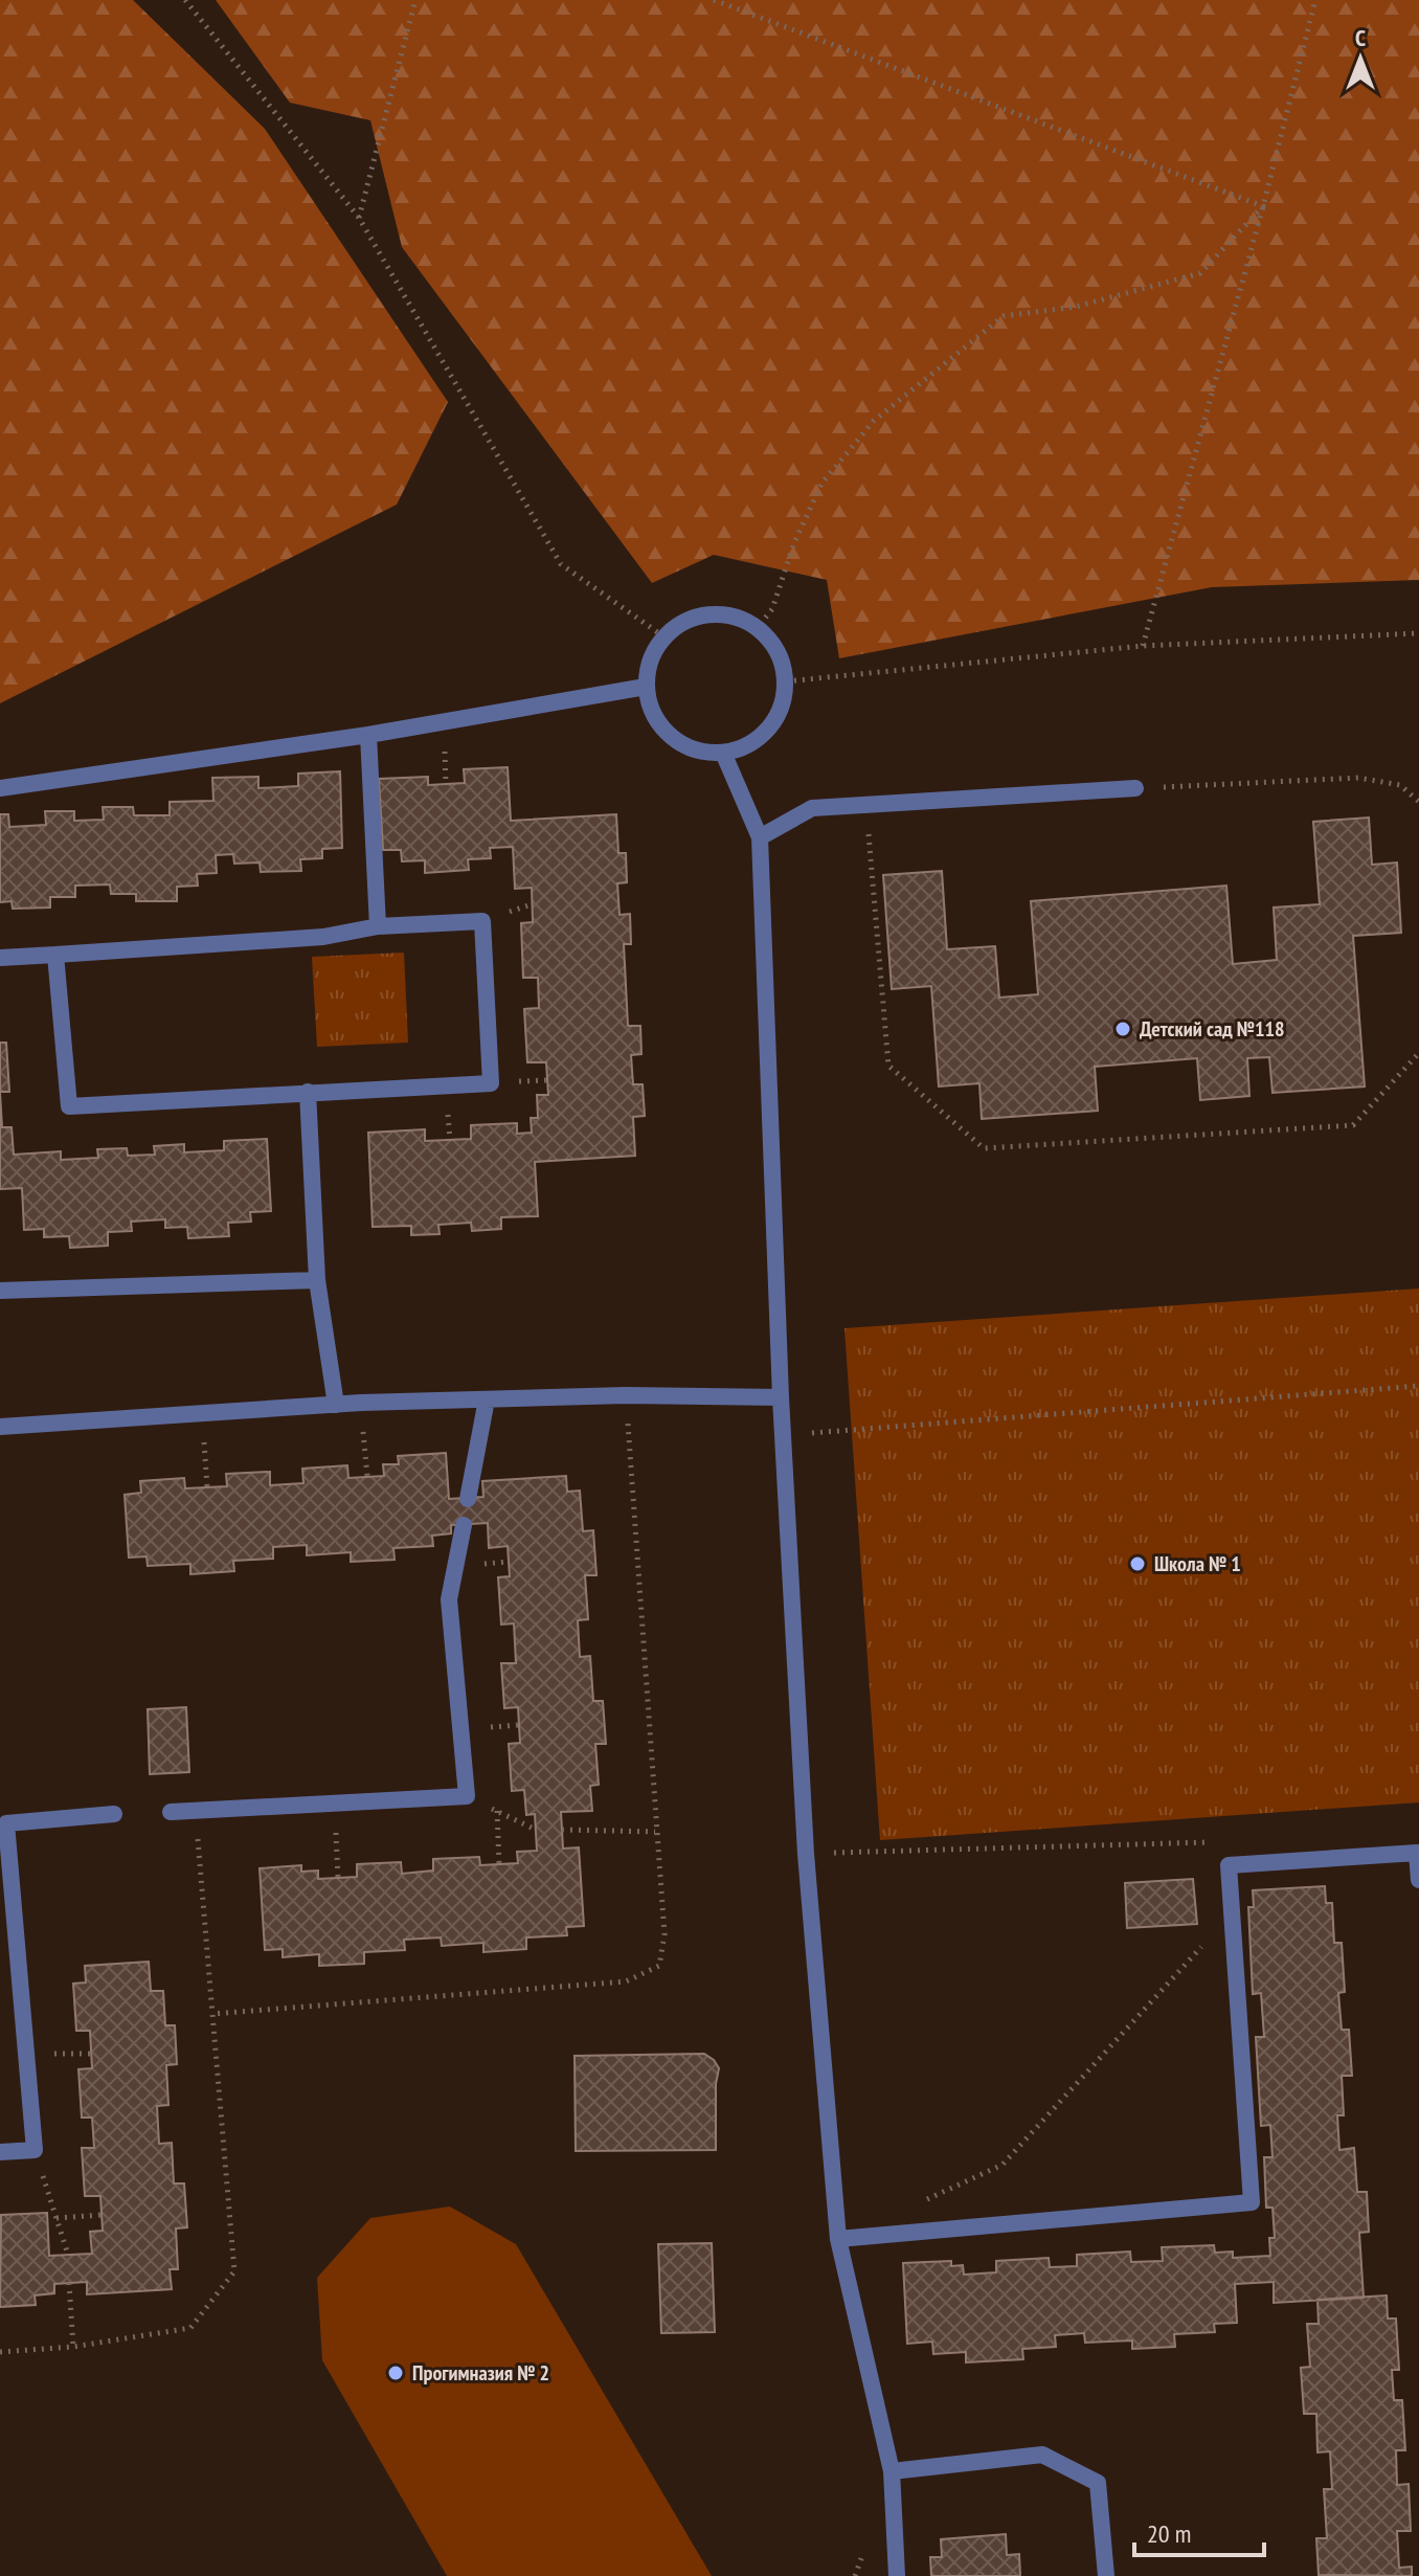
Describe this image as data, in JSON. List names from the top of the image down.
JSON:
{
  "places": ["Детский сад №118", "Школа № 1", "Прогимназия № 2"],
  "scale_bar": "20 m",
  "north": "top"
}
